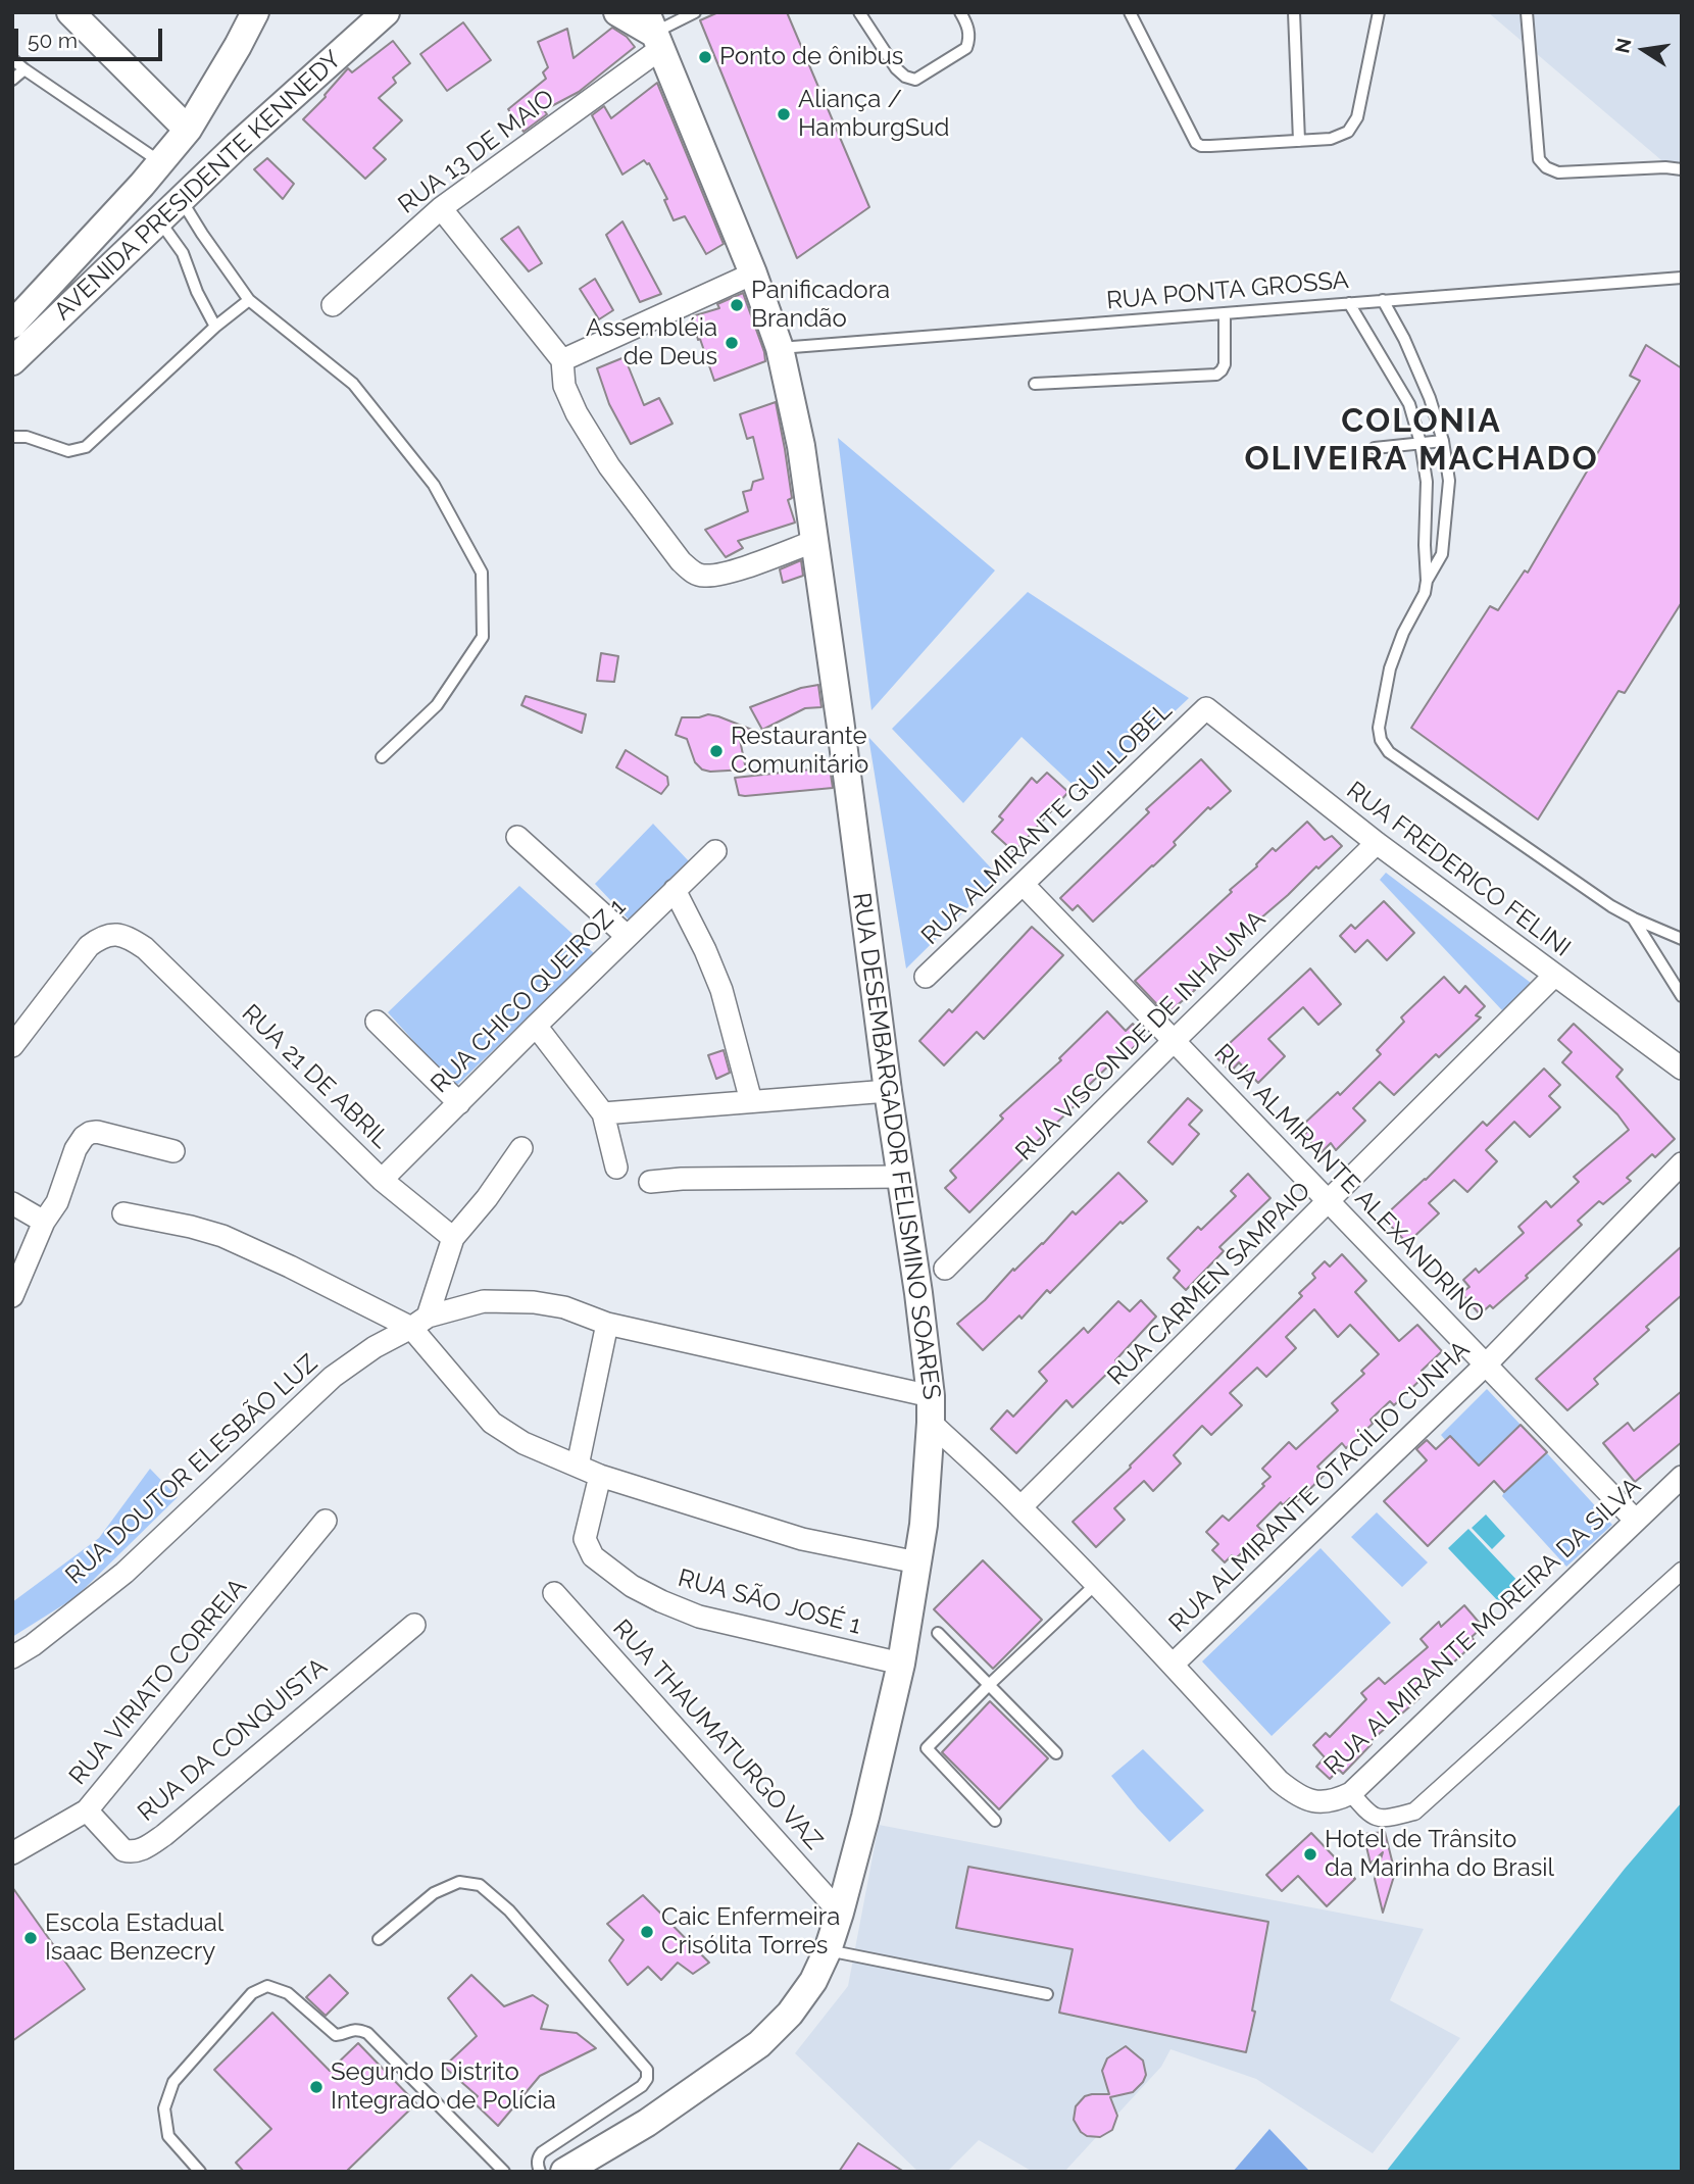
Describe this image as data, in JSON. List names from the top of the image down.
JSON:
{
  "streets": {
    "street": [
      "RUA 13 DE MAIO",
      "AVENIDA PRESIDENTE KENNEDY",
      "RUA ALMIRANTE GUILLOBEL",
      "RUA FREDERICO FELINI",
      "RUA CHICO QUEIROZ 1",
      "RUA VISCONDE DE INHAUMA",
      "RUA 21 DE ABRIL",
      "RUA DESEMBARGADOR FELISMINO SOARES",
      "RUA ALMIRANTE ALEXANDRINO",
      "RUA CARMEN SAMPAIO",
      "RUA DOUTOR ELESBÃO LUZ",
      "RUA ALMIRANTE OTACÍLIO CUNHA",
      "RUA SÃO JOSÉ 1",
      "RUA ALMIRANTE MOREIRA DA SILVA",
      "RUA VIRIATO CORREIA",
      "RUA THAUMATURGO VAZ",
      "RUA DA CONQUISTA"
    ],
    "lane": ["RUA PONTA GROSSA"]
  },
  "crossings": [
    ["RUA 13 DE MAIO", "RUA DESEMBARGADOR FELISMINO SOARES"],
    ["RUA PONTA GROSSA", "RUA DESEMBARGADOR FELISMINO SOARES"],
    ["RUA ALMIRANTE GUILLOBEL", "RUA FREDERICO FELINI"],
    ["RUA ALMIRANTE GUILLOBEL", "RUA ALMIRANTE ALEXANDRINO"],
    ["RUA FREDERICO FELINI", "RUA VISCONDE DE INHAUMA"],
    ["RUA FREDERICO FELINI", "RUA CARMEN SAMPAIO"],
    ["RUA CHICO QUEIROZ 1", "RUA 21 DE ABRIL"],
    ["RUA VISCONDE DE INHAUMA", "RUA ALMIRANTE ALEXANDRINO"],
    ["RUA DESEMBARGADOR FELISMINO SOARES", "RUA DOUTOR ELESBÃO LUZ"],
    ["RUA DESEMBARGADOR FELISMINO SOARES", "RUA SÃO JOSÉ 1"],
    ["RUA DESEMBARGADOR FELISMINO SOARES", "RUA ALMIRANTE MOREIRA DA SILVA"],
    ["RUA DESEMBARGADOR FELISMINO SOARES", "RUA THAUMATURGO VAZ"],
    ["RUA ALMIRANTE ALEXANDRINO", "RUA CARMEN SAMPAIO"],
    ["RUA ALMIRANTE ALEXANDRINO", "RUA ALMIRANTE OTACÍLIO CUNHA"],
    ["RUA ALMIRANTE ALEXANDRINO", "RUA ALMIRANTE MOREIRA DA SILVA"],
    ["RUA CARMEN SAMPAIO", "RUA ALMIRANTE MOREIRA DA SILVA"],
    ["RUA DOUTOR ELESBÃO LUZ", "RUA ALMIRANTE MOREIRA DA SILVA"],
    ["RUA ALMIRANTE OTACÍLIO CUNHA", "RUA ALMIRANTE MOREIRA DA SILVA"],
    ["RUA VIRIATO CORREIA", "RUA DA CONQUISTA"]
  ],
  "districts": ["COLONIA OLIVEIRA MACHADO"],
  "places": [
    "Ponto de ônibus",
    "Aliança / HamburgSud",
    "Panificadora Brandão",
    "Assembléia de Deus",
    "Restaurante Comunitário",
    "Hotel de Trânsito da Marinha do Brasil",
    "Caic Enfermeira Crisólita Torres",
    "Escola Estadual Isaac Benzecry",
    "Segundo Distrito Integrado de Polícia"
  ],
  "scale_bar": "50 m",
  "north": "left"
}
